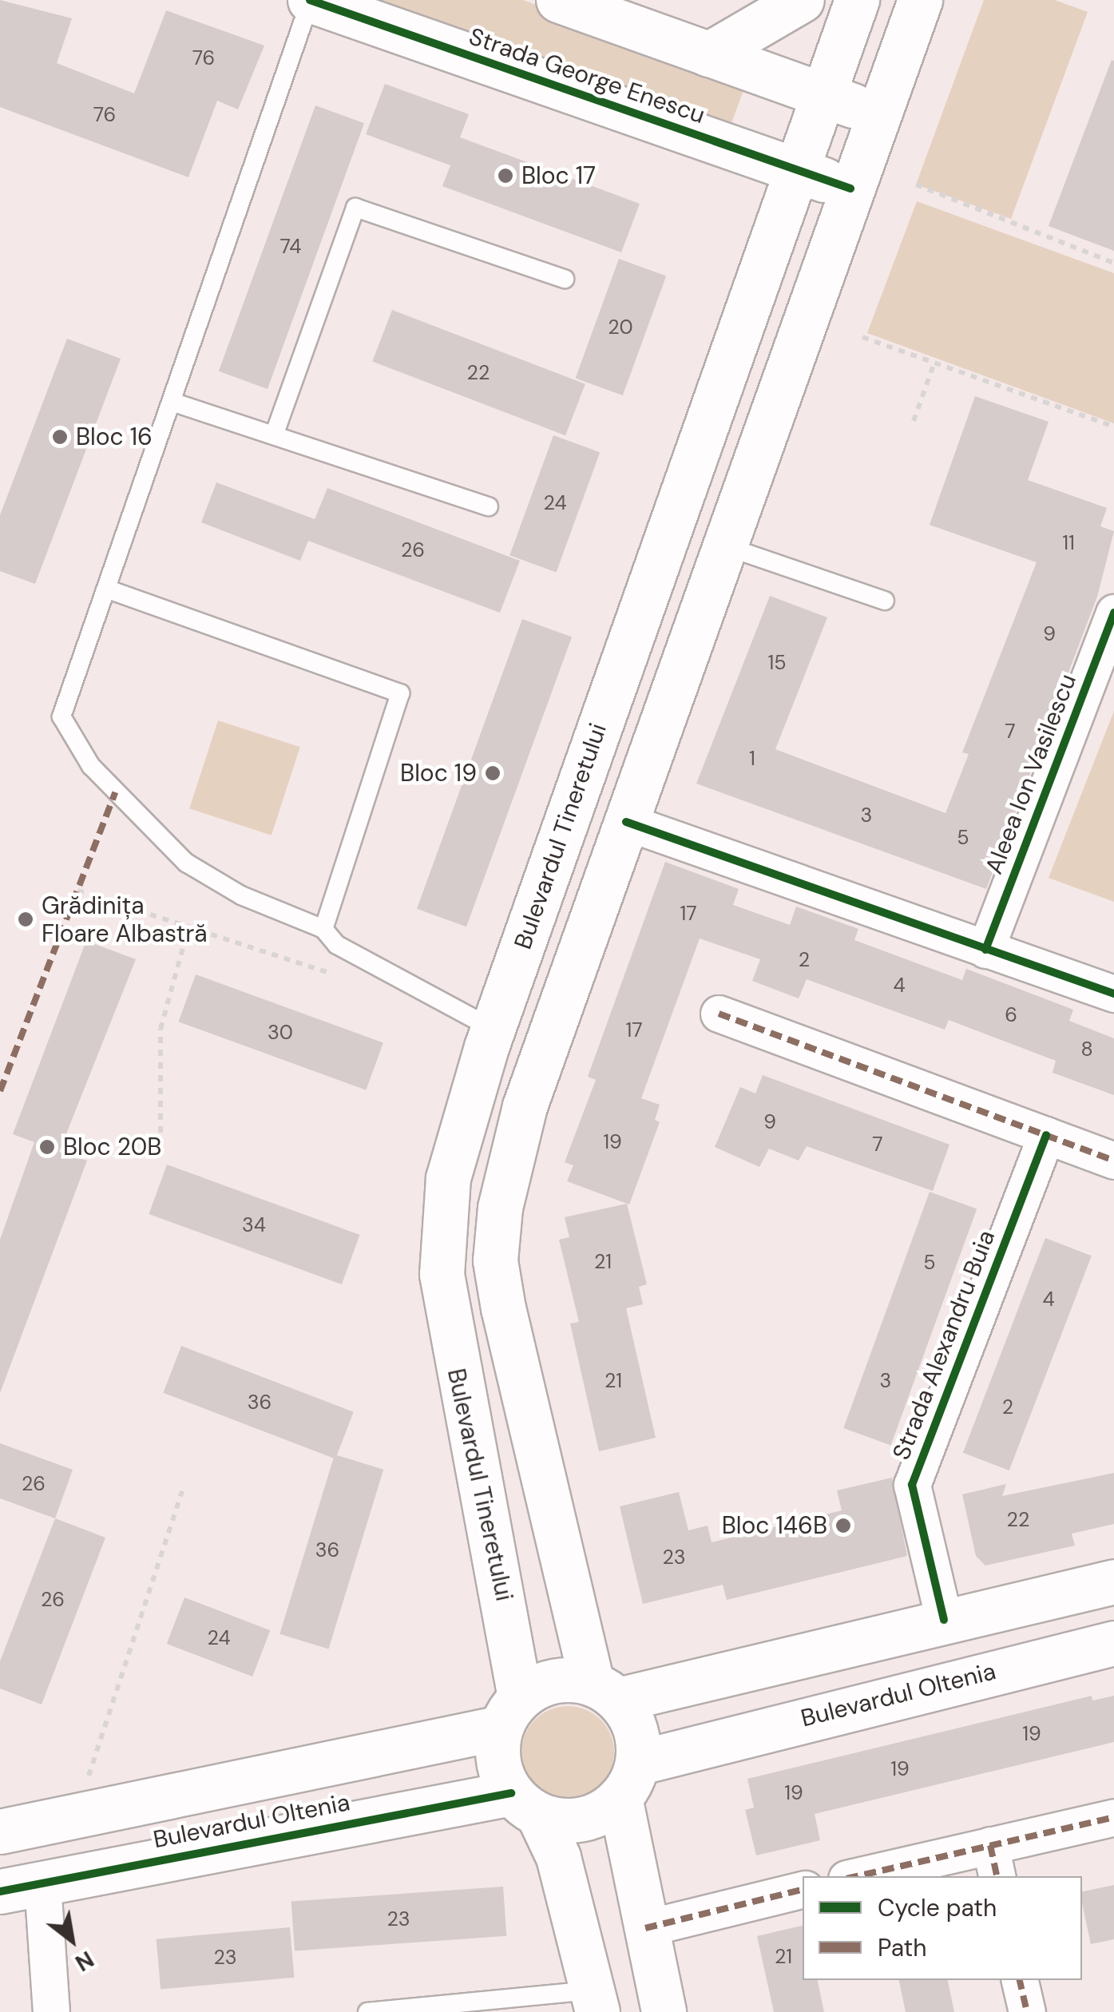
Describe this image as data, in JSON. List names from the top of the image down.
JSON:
{
  "streets": {
    "main road": ["Strada George Enescu", "Bulevardul Tineretului", "Bulevardul Oltenia"],
    "street": ["Aleea Ion Vasilescu", "Strada Alexandru Buia"]
  },
  "crossings": [
    ["Strada George Enescu", "Bulevardul Tineretului"],
    ["Bulevardul Tineretului", "Bulevardul Oltenia"]
  ],
  "places": [
    "Bloc 17",
    "Bloc 16",
    "Bloc 19",
    "Grădinița Floare Albastră",
    "Bloc 20B",
    "Bloc 146B"
  ],
  "house_numbers": [
    "76",
    "76",
    "74",
    "20",
    "22",
    "24",
    "11",
    "26",
    "9",
    "15",
    "7",
    "1",
    "3",
    "5",
    "17",
    "2",
    "4",
    "6",
    "17",
    "30",
    "8",
    "9",
    "19",
    "7",
    "34",
    "21",
    "5",
    "4",
    "21",
    "3",
    "36",
    "2",
    "26",
    "22",
    "36",
    "23",
    "26",
    "24",
    "19",
    "19",
    "19",
    "23",
    "21",
    "23"
  ],
  "legend": ["Cycle path", "Path"],
  "north": "bottom right"
}
